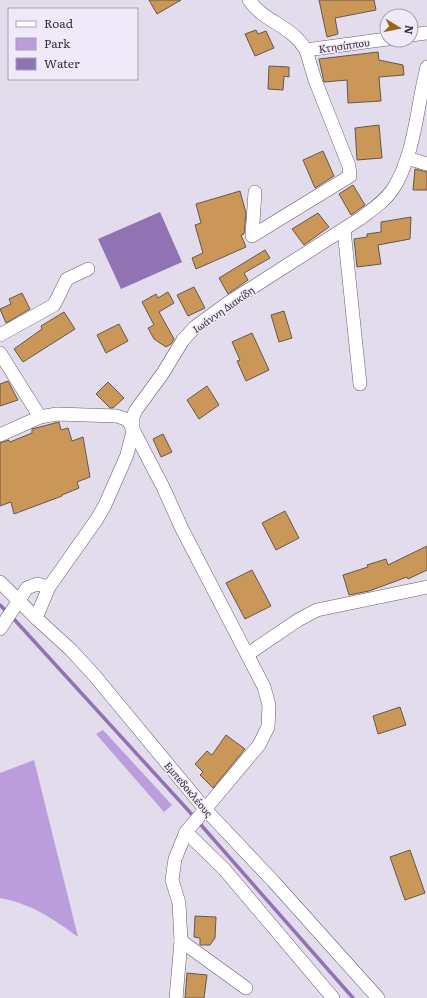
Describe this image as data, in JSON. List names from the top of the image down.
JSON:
{
  "streets": {
    "street": ["Κτησίππου", "Ιωάννη Διακίδη", "Εμπεδοκλέους"]
  },
  "crossings": [
    ["Ιωάννη Διακίδη", "Εμπεδοκλέους"]
  ],
  "legend": ["Road", "Park", "Water"],
  "north": "right"
}
